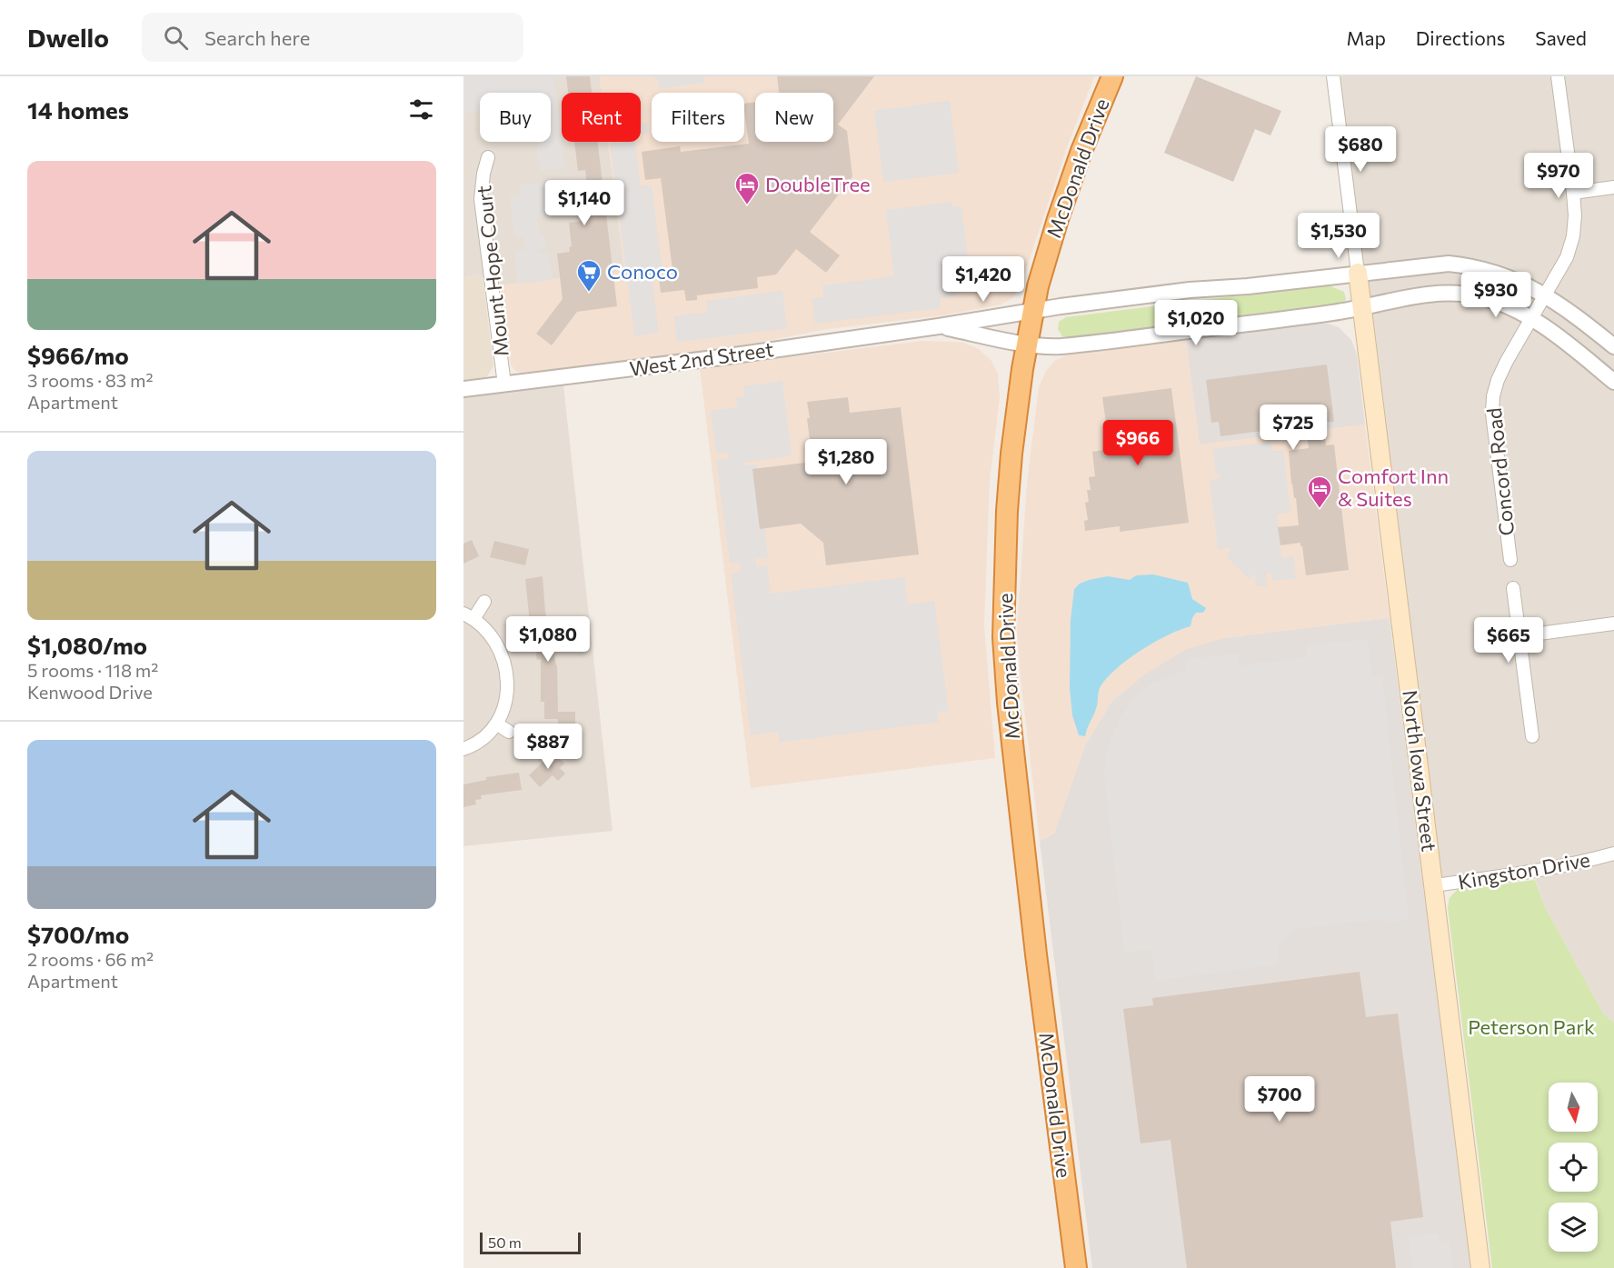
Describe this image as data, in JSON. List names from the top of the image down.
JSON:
{
  "streets": {
    "highway": ["McDonald Drive"],
    "main road": ["North Iowa Street"],
    "street": [
      "Mount Hope Court",
      "West 2nd Street",
      "Concord Road",
      "Kingston Drive"
    ]
  },
  "crossings": [
    ["McDonald Drive", "West 2nd Street"],
    ["Mount Hope Court", "West 2nd Street"],
    ["West 2nd Street", "Concord Road"],
    ["West 2nd Street", "North Iowa Street"],
    ["North Iowa Street", "Kingston Drive"]
  ],
  "parks": ["Peterson Park"],
  "places": {
    "hotel": ["DoubleTree", "Comfort Inn & Suites"],
    "supermarket": ["Conoco"]
  },
  "scale_bar": "50 m",
  "north": "bottom",
  "page": {
    "header": "Dwello",
    "search": "Search here",
    "nav": ["Map", "Directions", "Saved"],
    "heading": "14 homes",
    "chip": [
      "Buy",
      "Rent",
      "Filters",
      "New"
    ],
    "price": [
      "$680",
      "$970",
      "$1,140",
      "$1,530",
      "$1,420",
      "$930",
      "$1,020",
      "$725",
      "$966",
      "$1,280",
      "$1,080",
      "$665",
      "$887",
      "$700"
    ],
    "list": [
      {
        "name": "$966/mo",
        "note": "3 rooms · 83 m² · Apartment"
      },
      {
        "name": "$1,080/mo",
        "note": "5 rooms · 118 m² · Kenwood Drive"
      },
      {
        "name": "$700/mo",
        "note": "2 rooms · 66 m² · Apartment"
      }
    ],
    "scale": "50 m"
  }
}
